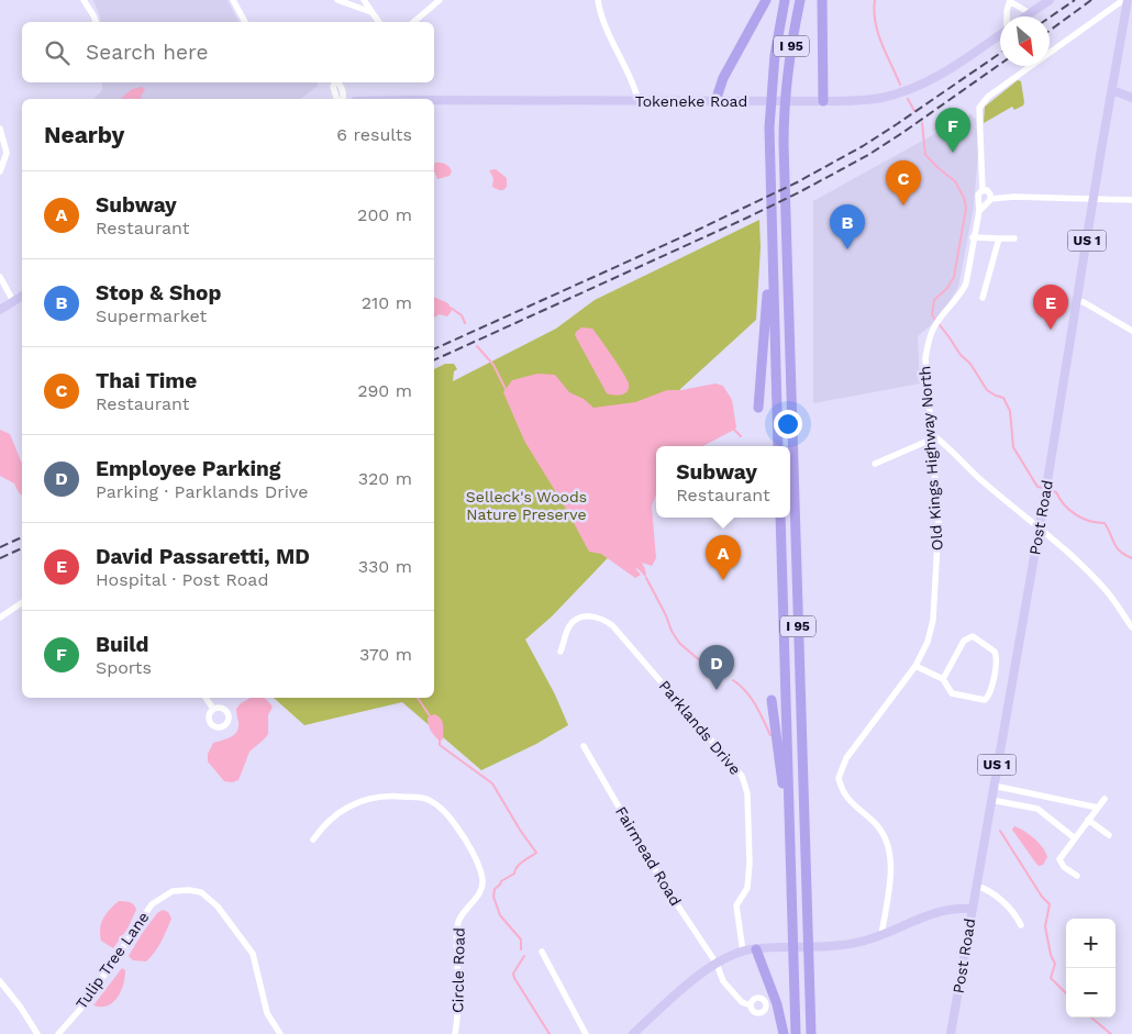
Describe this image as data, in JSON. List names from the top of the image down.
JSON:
{
  "streets": {
    "highway": ["I 95"],
    "main road": ["Tokeneke Road", "US 1", "Post Road"],
    "street": [
      "Old Kings Highway North",
      "Parklands Drive",
      "Fairmead Road",
      "Tulip Tree Lane",
      "Circle Road"
    ]
  },
  "parks": ["Selleck's Woods Nature Preserve"],
  "north": "bottom right",
  "page": {
    "search": "Search here",
    "heading": ["Nearby", "6 results"],
    "pins": [
      "F",
      "C",
      "B",
      "E",
      "A",
      "D"
    ],
    "list": [
      {
        "mark": "A",
        "name": "Subway",
        "note": "Restaurant",
        "value": "200 m"
      },
      {
        "mark": "B",
        "name": "Stop & Shop",
        "note": "Supermarket",
        "value": "210 m"
      },
      {
        "mark": "C",
        "name": "Thai Time",
        "note": "Restaurant",
        "value": "290 m"
      },
      {
        "mark": "D",
        "name": "Employee Parking",
        "note": "Parking · Parklands Drive",
        "value": "320 m"
      },
      {
        "mark": "E",
        "name": "David Passaretti, MD",
        "note": "Hospital · Post Road",
        "value": "330 m"
      },
      {
        "mark": "F",
        "name": "Build",
        "note": "Sports",
        "value": "370 m"
      }
    ],
    "popup": ["Subway", "Restaurant"],
    "map_buttons": ["+", "−"]
  }
}
